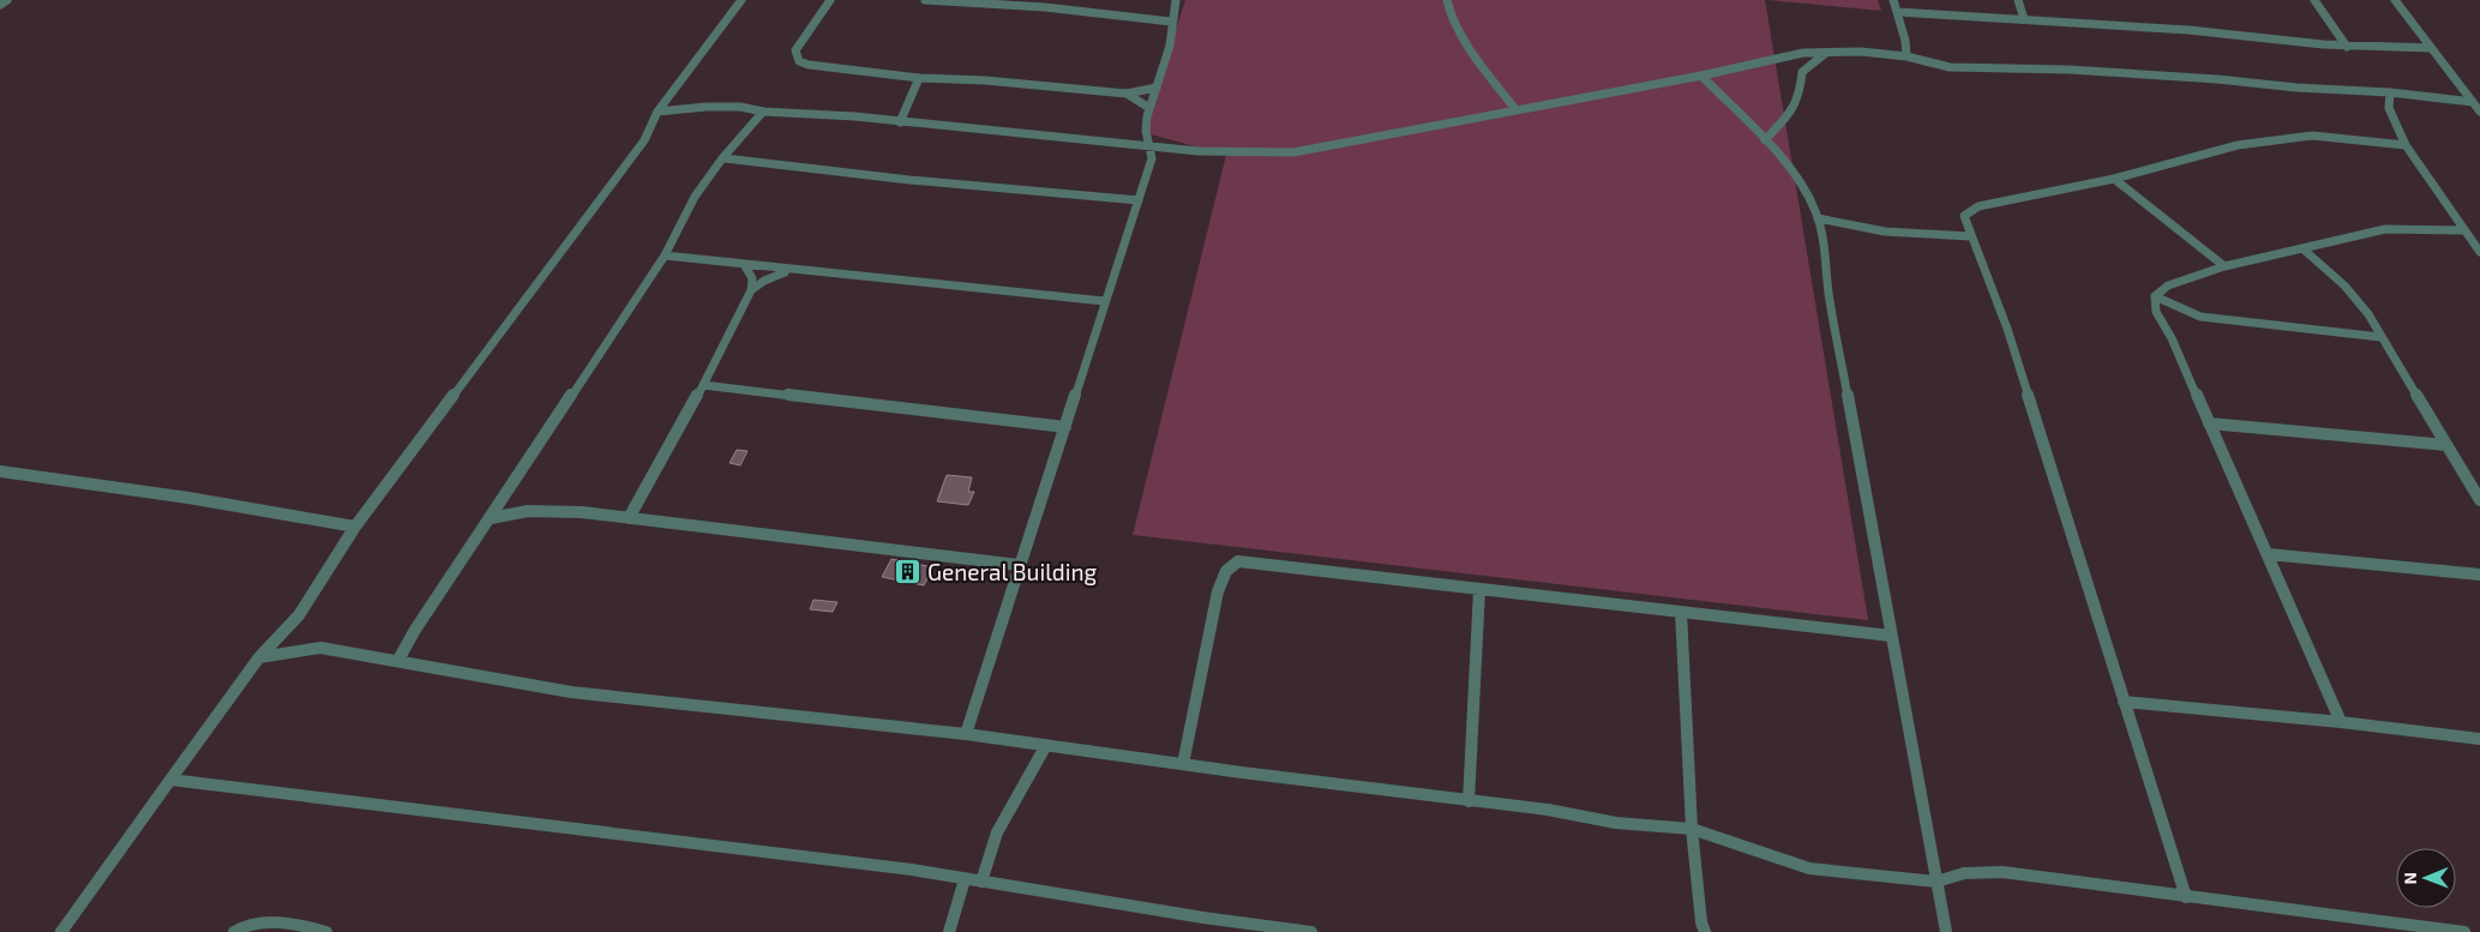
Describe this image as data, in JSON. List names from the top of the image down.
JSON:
{
  "places": {
    "building": ["General Building"]
  },
  "north": "left"
}
